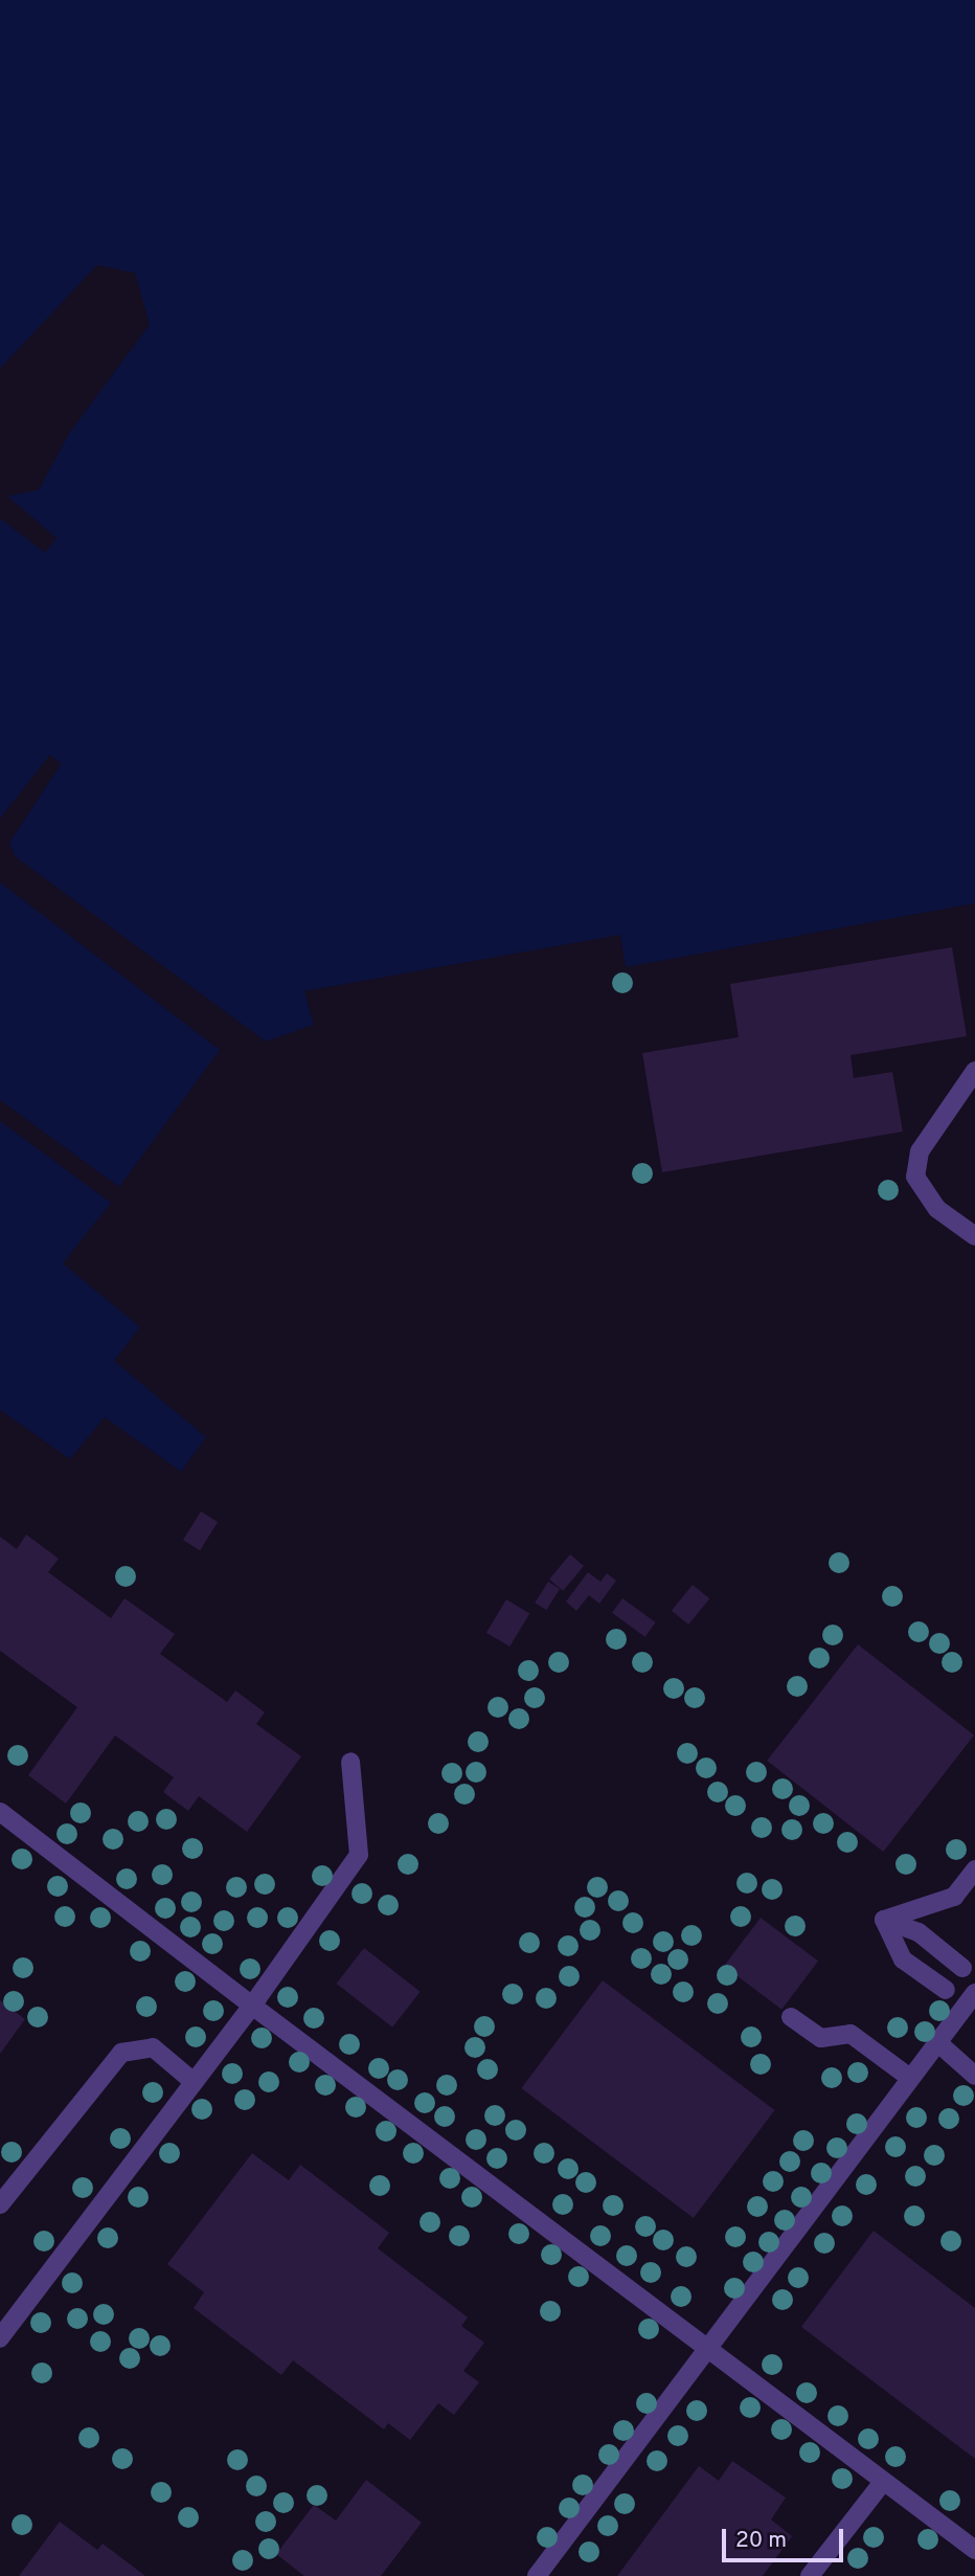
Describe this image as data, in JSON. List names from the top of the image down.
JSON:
{
  "scale_bar": "20 m"
}
